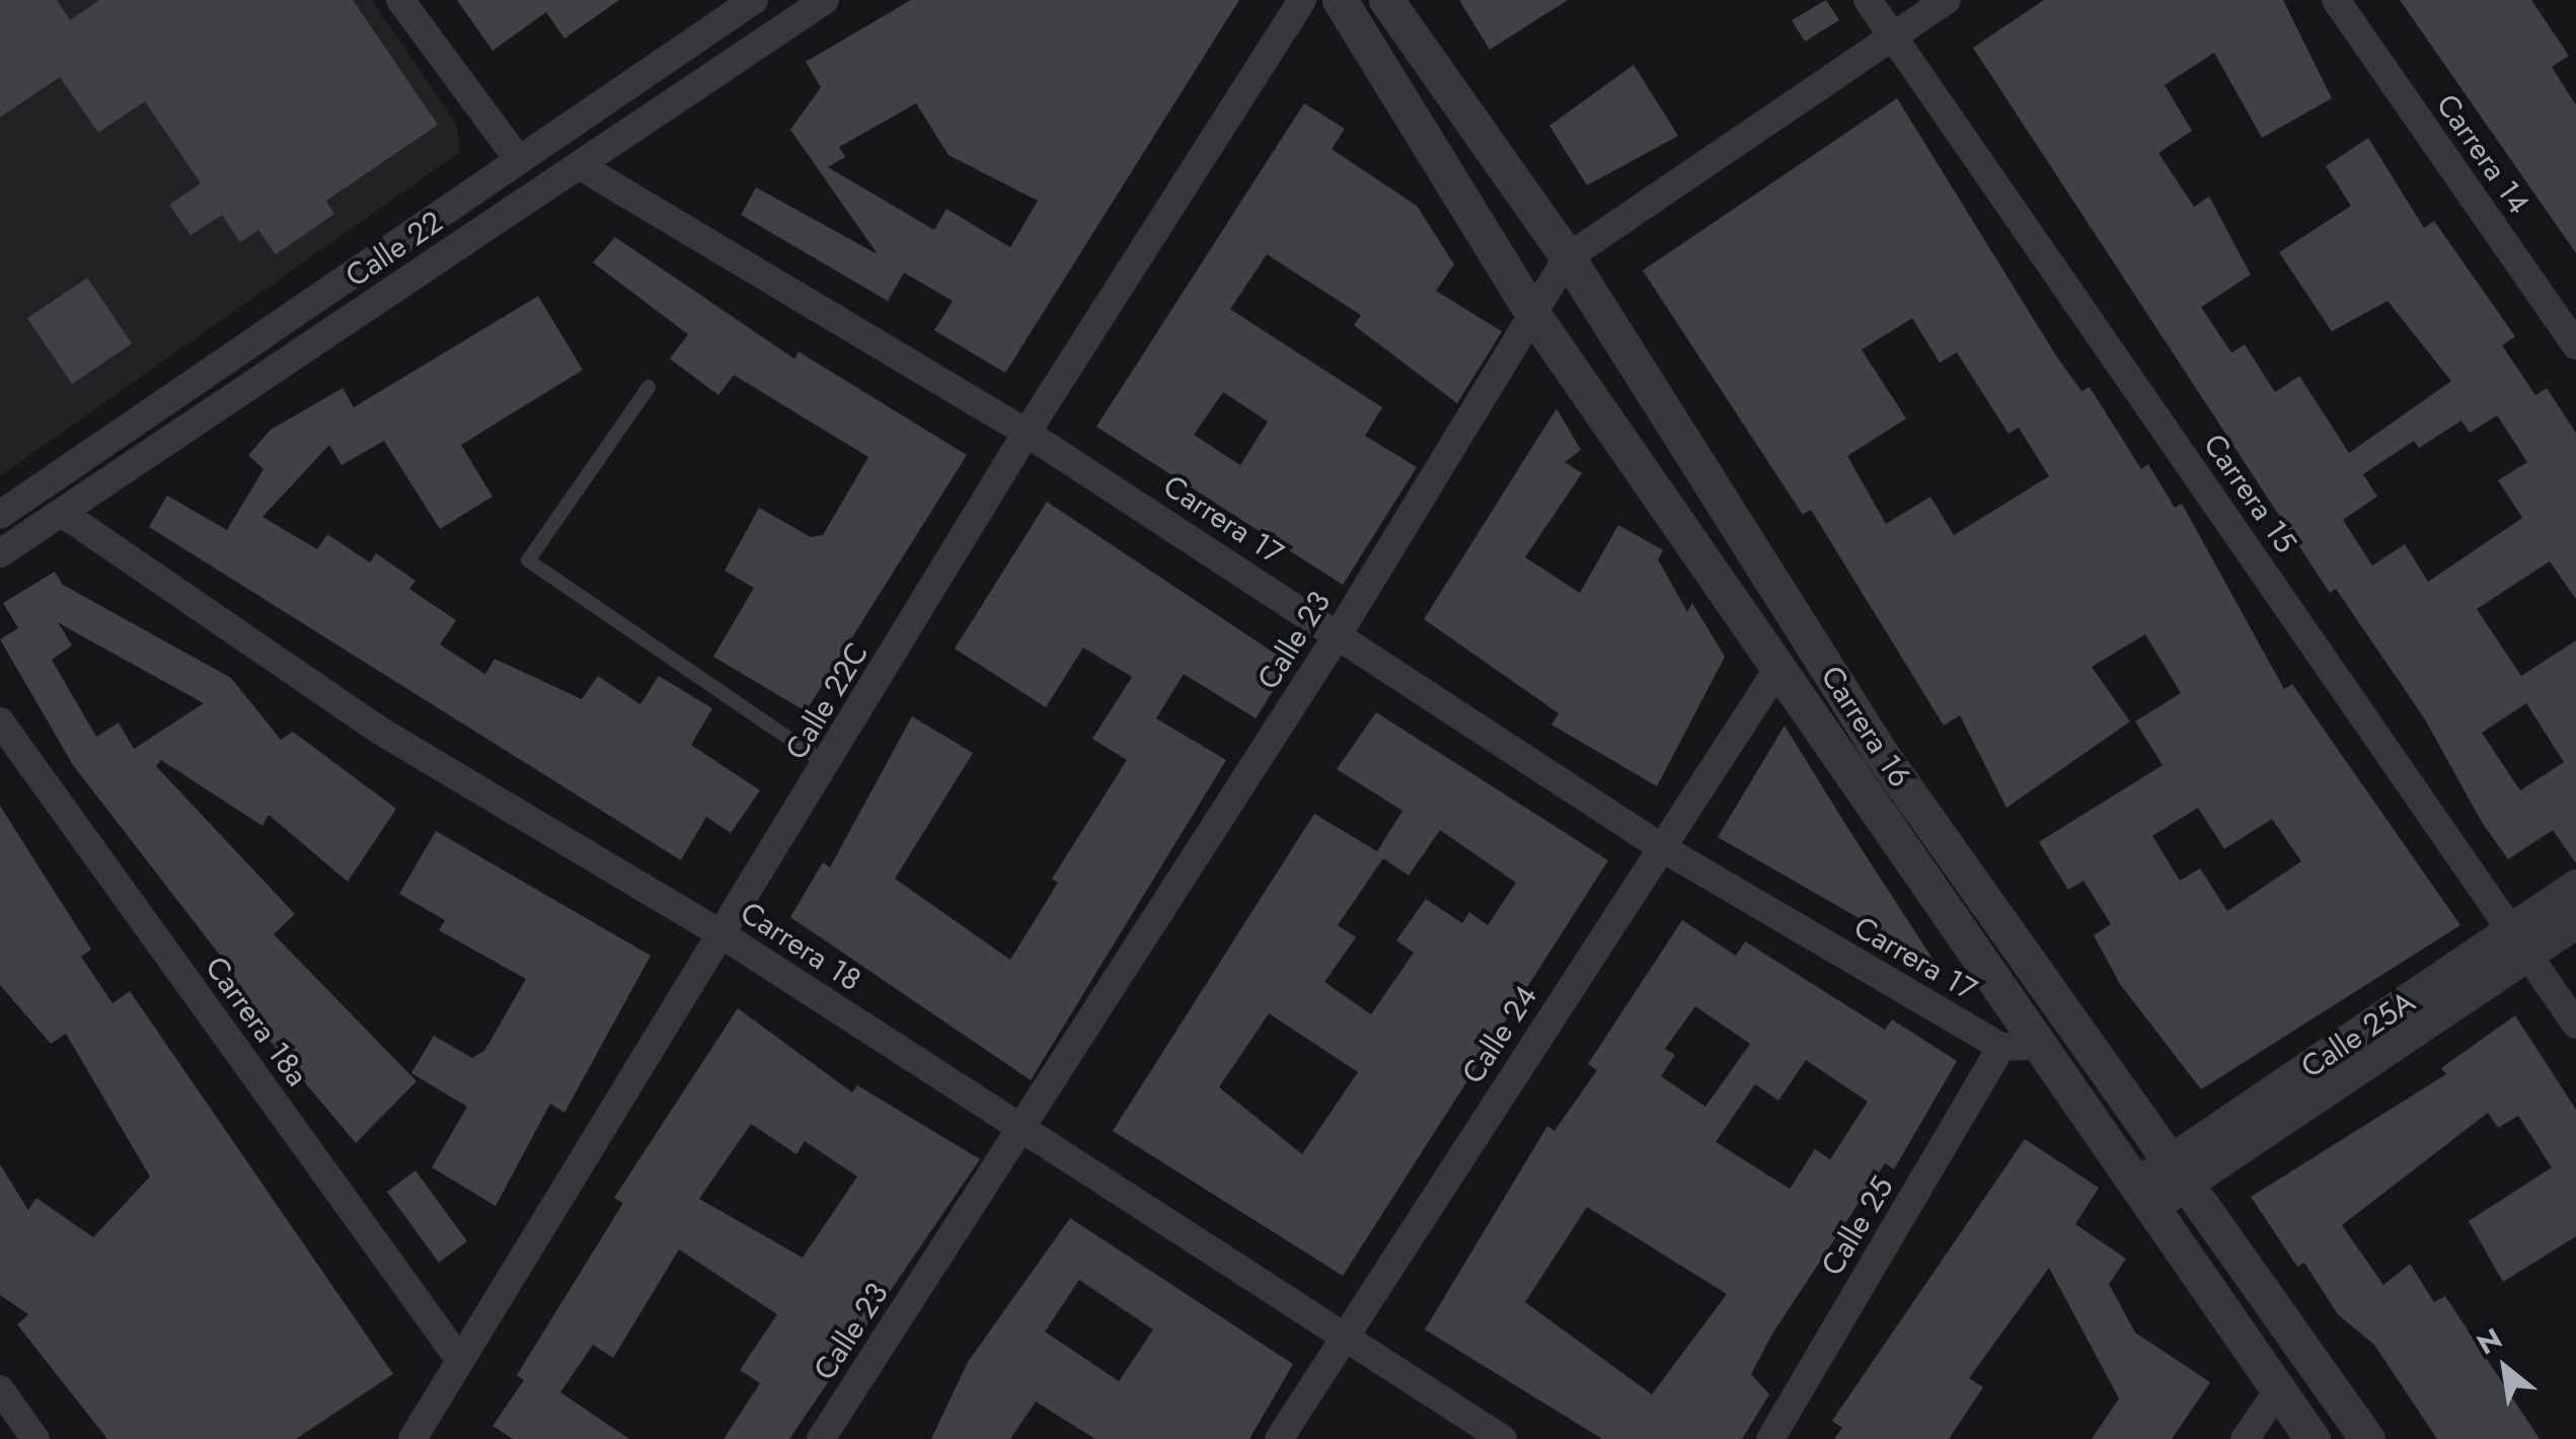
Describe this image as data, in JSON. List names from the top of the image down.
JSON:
{
  "streets": {
    "street": [
      "Carrera 14",
      "Calle 22",
      "Carrera 15",
      "Carrera 17",
      "Calle 23",
      "Calle 22C",
      "Carrera 16",
      "Carrera 18",
      "Carrera 18a",
      "Calle 24",
      "Calle 25A",
      "Calle 25"
    ]
  },
  "crossings": [
    ["Calle 22", "Carrera 17"],
    ["Calle 22", "Carrera 18"],
    ["Carrera 15", "Calle 23"],
    ["Carrera 15", "Calle 25A"],
    ["Carrera 17", "Calle 23"],
    ["Carrera 17", "Calle 22C"],
    ["Carrera 17", "Calle 24"],
    ["Carrera 17", "Calle 25"],
    ["Calle 23", "Carrera 16"],
    ["Calle 23", "Carrera 18"],
    ["Calle 22C", "Carrera 18"],
    ["Calle 22C", "Carrera 18a"],
    ["Carrera 16", "Calle 24"],
    ["Carrera 16", "Calle 25A"],
    ["Carrera 18", "Calle 24"]
  ],
  "north": "top left"
}
